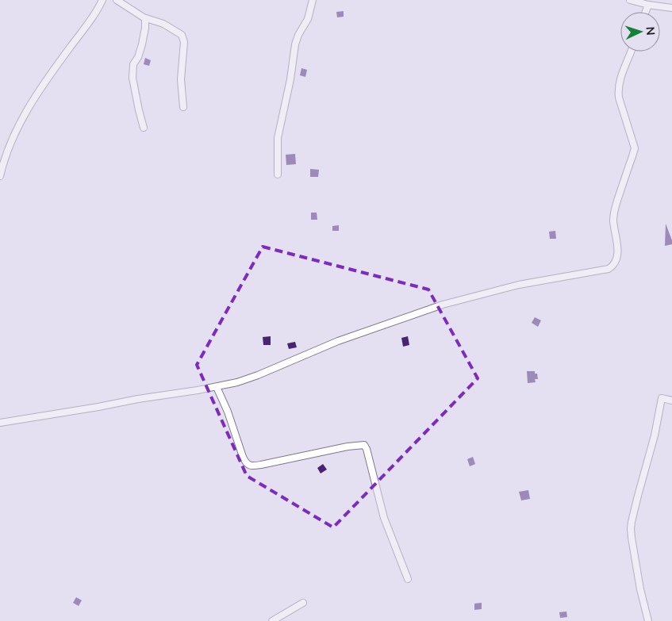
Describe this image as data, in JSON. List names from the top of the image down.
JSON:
{
  "north": "right"
}
